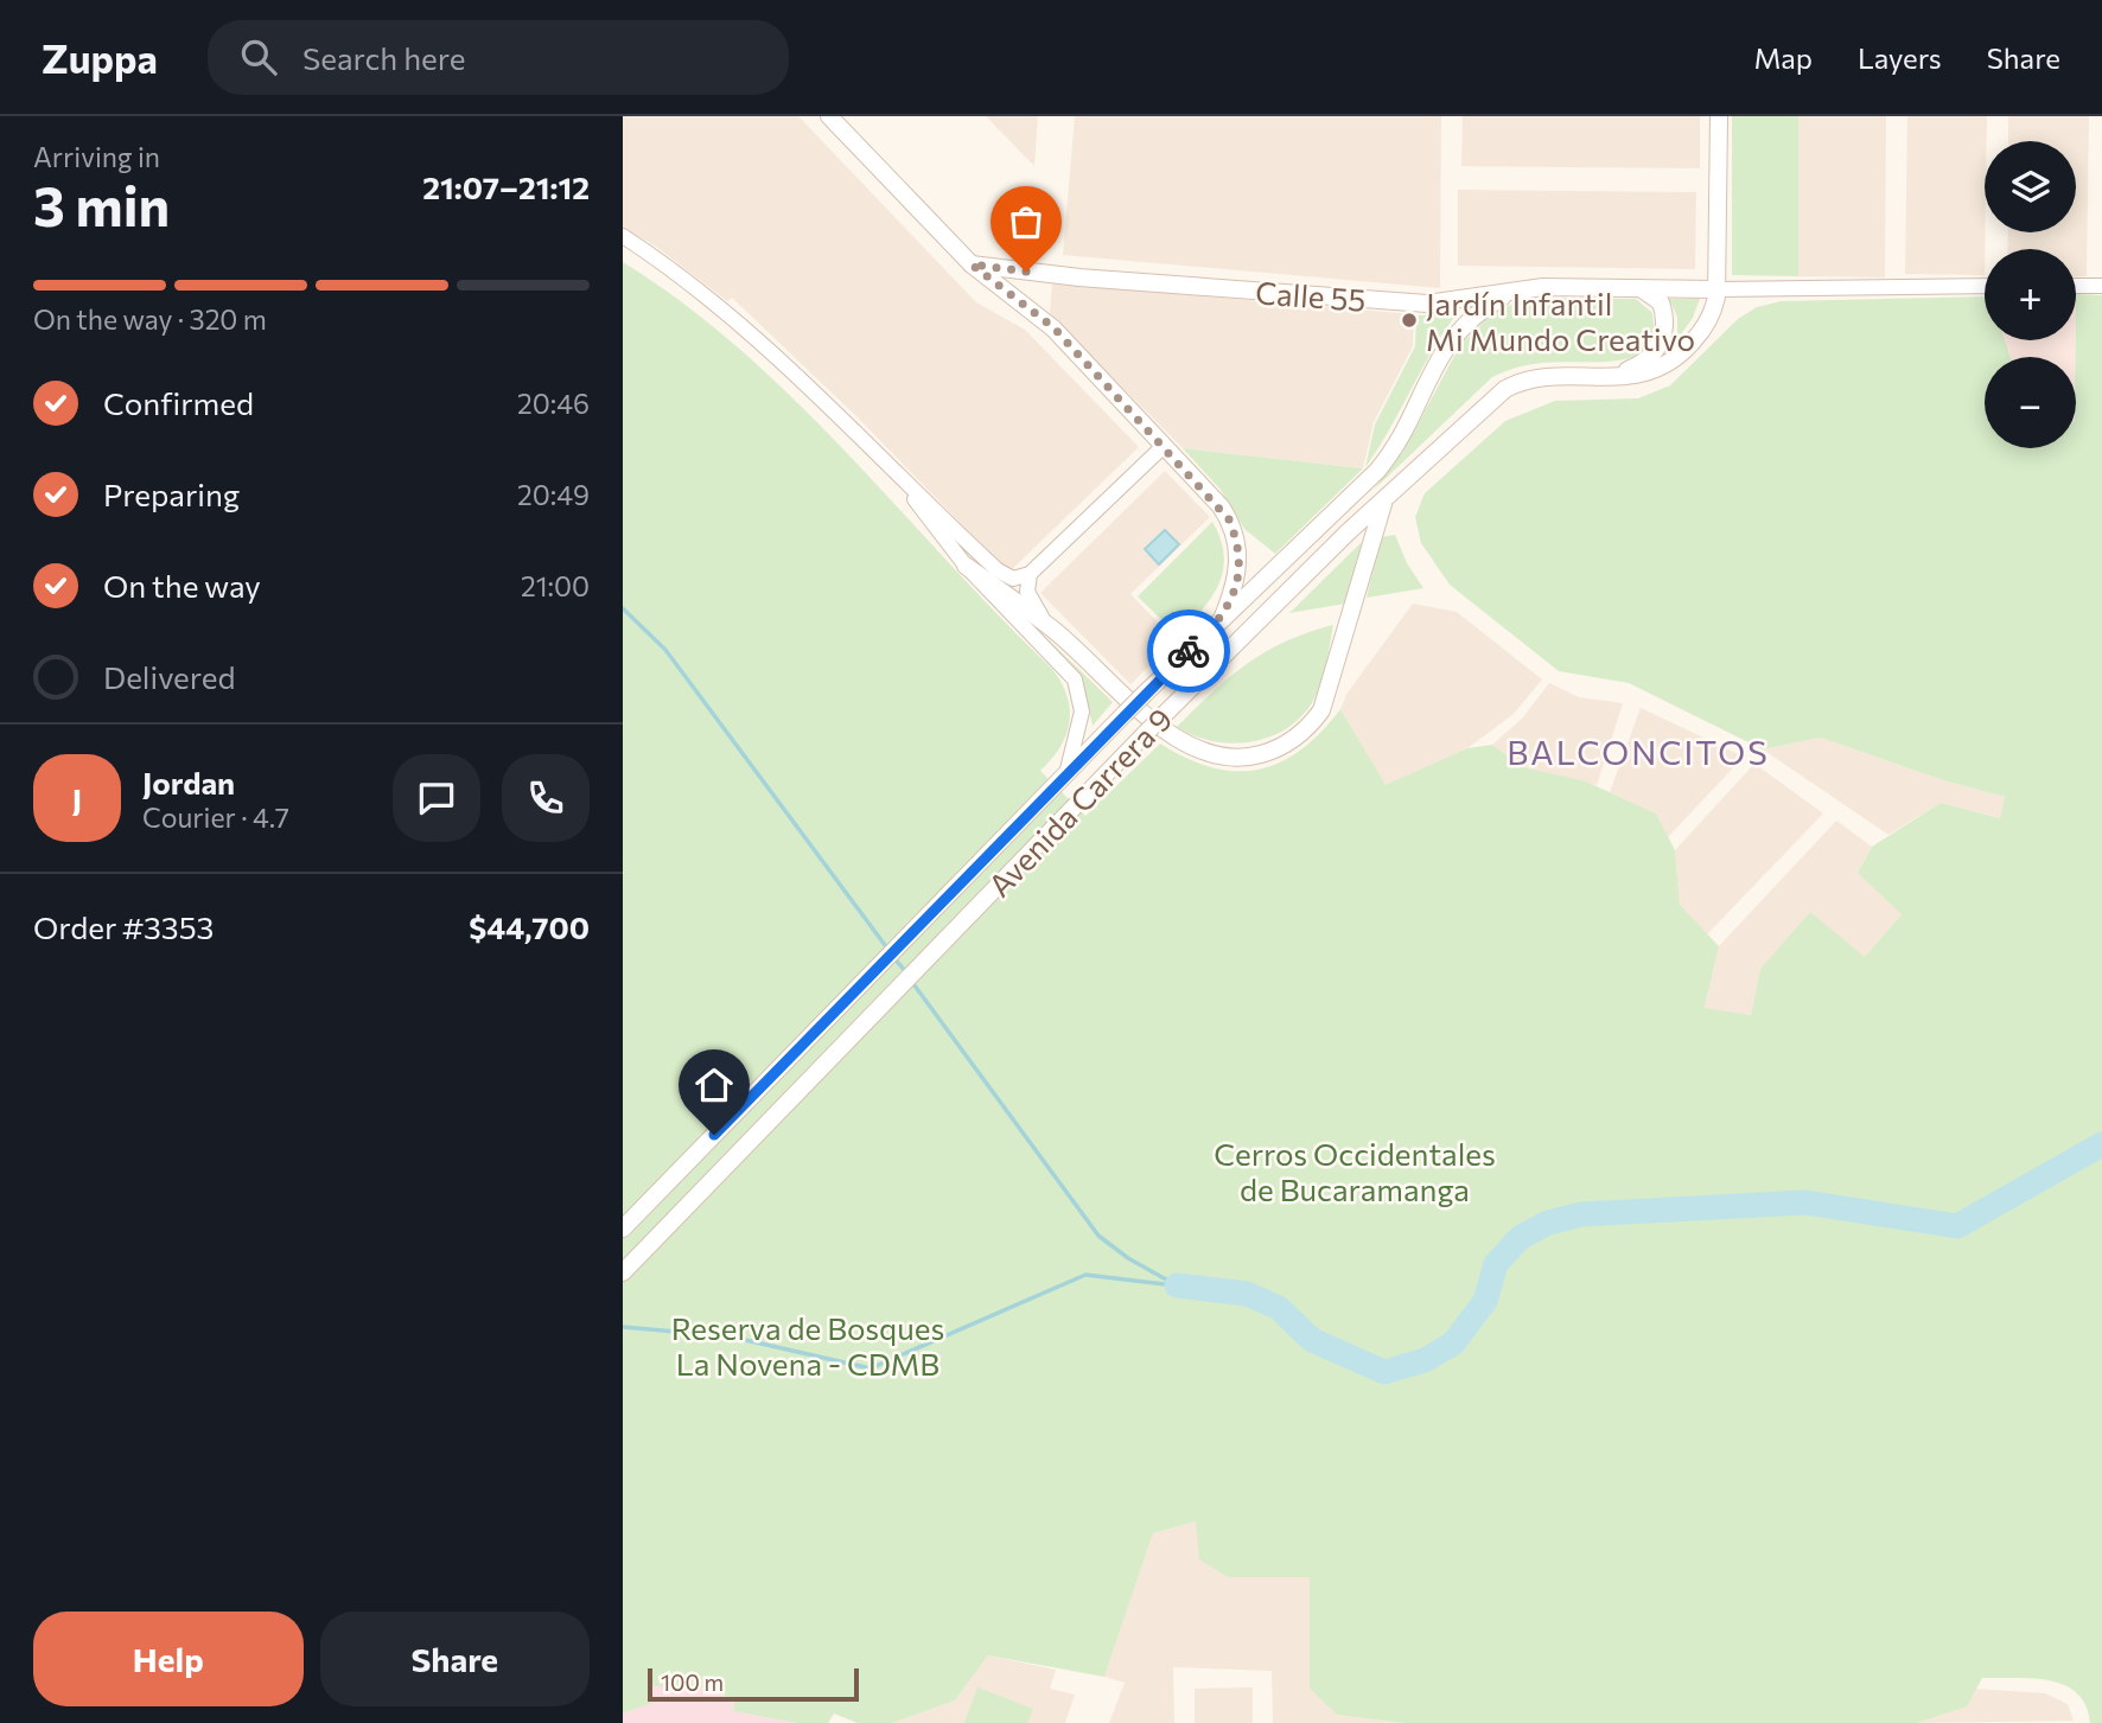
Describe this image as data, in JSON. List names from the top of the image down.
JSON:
{
  "streets": {
    "main road": ["Calle 55", "Avenida Carrera 9"]
  },
  "crossings": [
    ["Calle 55", "Avenida Carrera 9"]
  ],
  "districts": ["BALCONCITOS"],
  "parks": ["Cerros Occidentales de Bucaramanga", "Reserva de Bosques La Novena - CDMB"],
  "places": ["Jardín Infantil Mi Mundo Creativo"],
  "scale_bar": "100 m",
  "page": {
    "header": "Zuppa",
    "search": "Search here",
    "nav": ["Map", "Layers", "Share"],
    "heading": ["3 min", "Arriving in", "21:07–21:12"],
    "panel": [
      "Jordan",
      "Courier · 4.7",
      "Order #3353",
      "$44,700"
    ],
    "map_buttons": ["+", "−"],
    "bar": "On the way · 320 m",
    "list": [
      ["Confirmed", "20:46"],
      ["Preparing", "20:49"],
      ["On the way", "21:00"],
      "Delivered"
    ],
    "round": "J",
    "buttons": ["Help", "Share"],
    "scale": "100 m"
  }
}
